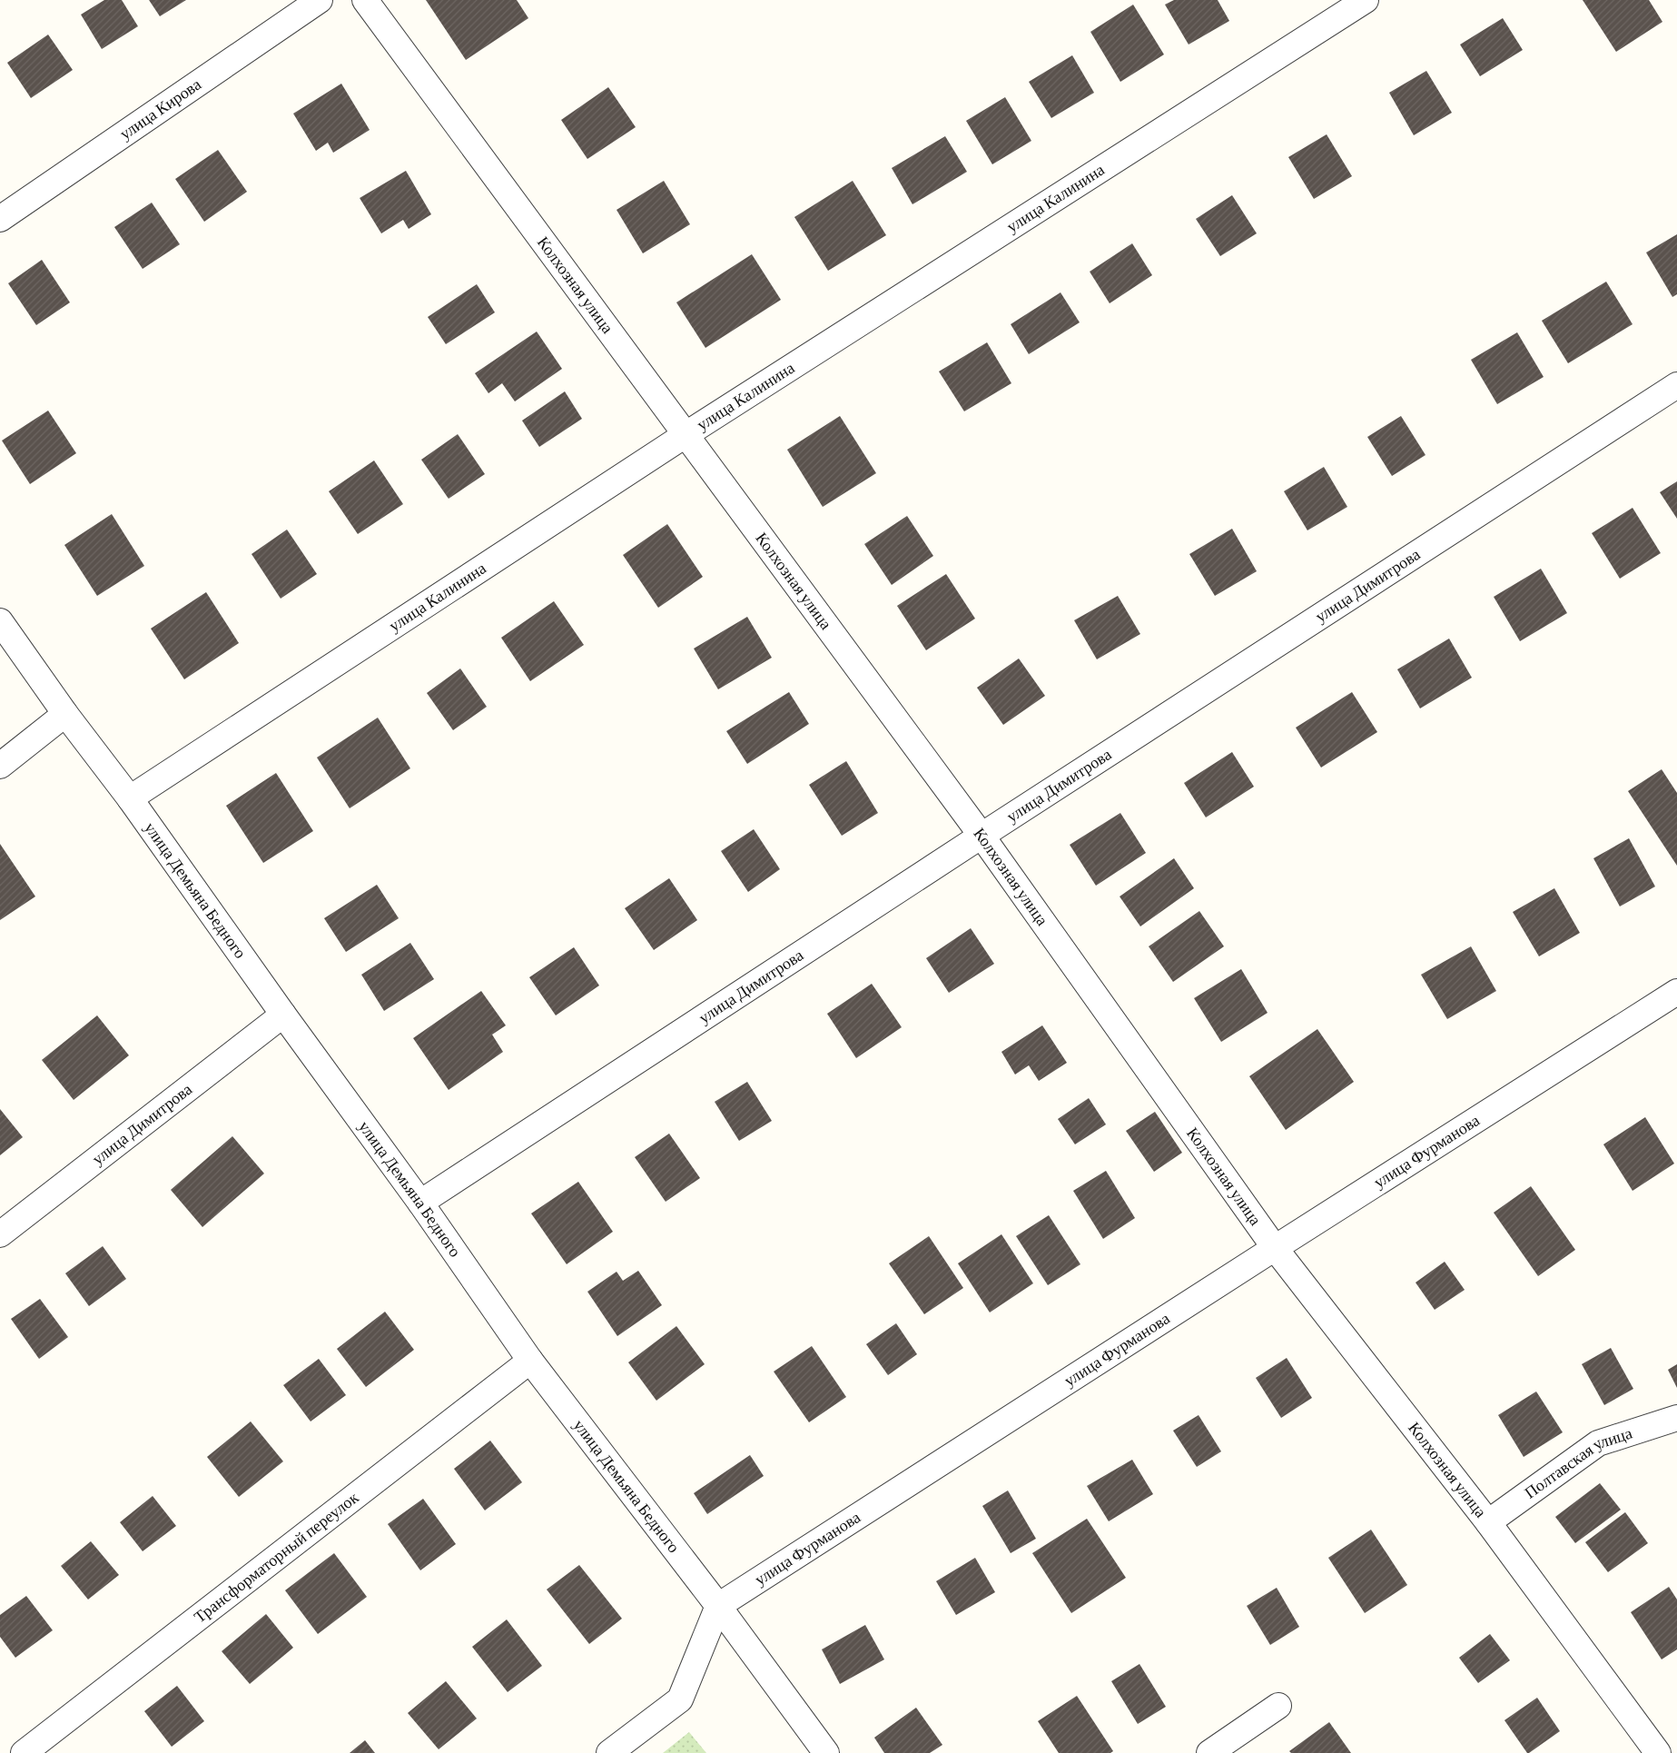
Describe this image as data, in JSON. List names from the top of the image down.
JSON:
{
  "streets": {
    "street": [
      "улица Кирова",
      "улица Калинина",
      "Колхозная улица",
      "улица Димитрова",
      "улица Демьяна Бедного",
      "улица Фурманова",
      "Полтавская улица",
      "Трансформаторный переулок"
    ]
  },
  "crossings": [
    ["улица Калинина", "Колхозная улица"],
    ["улица Калинина", "улица Демьяна Бедного"],
    ["Колхозная улица", "улица Димитрова"],
    ["Колхозная улица", "улица Фурманова"],
    ["Колхозная улица", "Полтавская улица"],
    ["улица Димитрова", "улица Демьяна Бедного"],
    ["улица Демьяна Бедного", "улица Фурманова"],
    ["улица Демьяна Бедного", "Трансформаторный переулок"]
  ]
}
